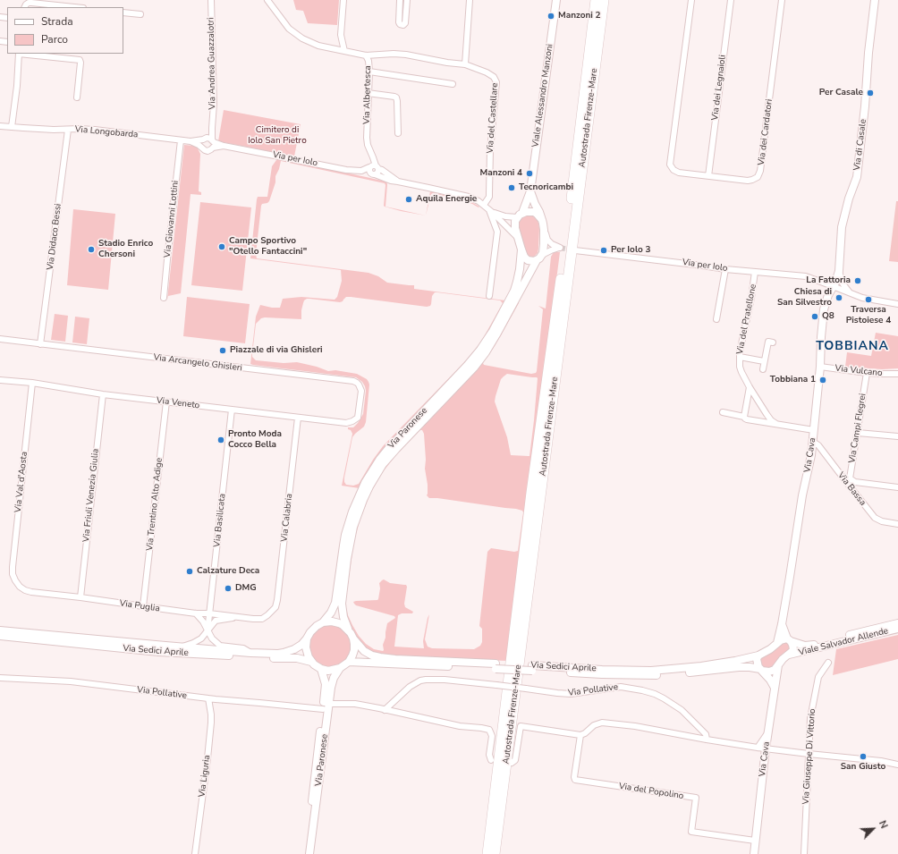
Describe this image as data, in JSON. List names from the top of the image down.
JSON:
{
  "streets": {
    "highway": ["Autostrada Firenze-Mare"],
    "main road": [
      "Viale Alessandro Manzoni",
      "Via di Casale",
      "Via Paronese",
      "Via Cava",
      "Viale Salvador Allende",
      "Via Sedici Aprile"
    ],
    "street": [
      "Via Andrea Guazzalotri",
      "Via dei Legnaioli",
      "Via Albertesca",
      "Via del Castellare",
      "Via Longobarda",
      "Via dei Cardatori",
      "Via per Iolo",
      "Via Giovanni Lottini",
      "Via Didaco Bessi",
      "Via del Pratellone",
      "Via Arcangelo Ghisleri",
      "Via Vulcano",
      "Via Veneto",
      "Via Campi Flegrei",
      "Via Val d'Aosta",
      "Via Bassa",
      "Via Friuli Venezia Giulia",
      "Via Trentino Alto Adige",
      "Via Calabria",
      "Via Basilicata",
      "Via Puglia",
      "Via Pollative",
      "Via Giuseppe Di Vittorio",
      "Via Liguria",
      "Via del Popolino"
    ]
  },
  "crossings": [
    ["Via Andrea Guazzalotri", "Via Longobarda"],
    ["Via Andrea Guazzalotri", "Via per Iolo"],
    ["Via dei Legnaioli", "Via dei Cardatori"],
    ["Via Albertesca", "Via del Castellare"],
    ["Via Albertesca", "Via per Iolo"],
    ["Viale Alessandro Manzoni", "Via per Iolo"],
    ["Viale Alessandro Manzoni", "Via Paronese"],
    ["Via del Castellare", "Via per Iolo"],
    ["Via Longobarda", "Via per Iolo"],
    ["Via Longobarda", "Via Giovanni Lottini"],
    ["Via Longobarda", "Via Didaco Bessi"],
    ["Via di Casale", "Via per Iolo"],
    ["Via di Casale", "Via Cava"],
    ["Via per Iolo", "Via del Pratellone"],
    ["Via per Iolo", "Via Cava"],
    ["Via Didaco Bessi", "Via Arcangelo Ghisleri"],
    ["Via Arcangelo Ghisleri", "Via Veneto"],
    ["Via Vulcano", "Via Campi Flegrei"],
    ["Via Vulcano", "Via Cava"],
    ["Via Veneto", "Via Val d'Aosta"],
    ["Via Veneto", "Via Friuli Venezia Giulia"],
    ["Via Veneto", "Via Trentino Alto Adige"],
    ["Via Veneto", "Via Calabria"],
    ["Via Veneto", "Via Basilicata"],
    ["Via Paronese", "Via Sedici Aprile"],
    ["Via Paronese", "Via Pollative"],
    ["Via Campi Flegrei", "Via Bassa"],
    ["Via Cava", "Via Bassa"],
    ["Via Cava", "Via Sedici Aprile"],
    ["Via Cava", "Via del Popolino"],
    ["Via Val d'Aosta", "Via Puglia"],
    ["Via Friuli Venezia Giulia", "Via Puglia"],
    ["Via Trentino Alto Adige", "Via Puglia"],
    ["Via Calabria", "Via Puglia"],
    ["Via Basilicata", "Via Puglia"],
    ["Viale Salvador Allende", "Via Sedici Aprile"],
    ["Via Pollative", "Via Liguria"]
  ],
  "districts": ["TOBBIANA"],
  "parks": ["Cimitero di Iolo San Pietro"],
  "places": [
    "Manzoni 2",
    "Per Casale",
    "Manzoni 4",
    "Tecnoricambi",
    "Aquila Energie",
    "Campo Sportivo \"Otello Fantaccini\"",
    "Stadio Enrico Chersoni",
    "Per Iolo 3",
    "La Fattoria",
    "Chiesa di San Silvestro",
    "Traversa Pistoiese 4",
    "Q8",
    "Piazzale di via Ghisleri",
    "Tobbiana 1",
    "Pronto Moda Cocco Bella",
    "Calzature Deca",
    "DMG",
    "San Giusto"
  ],
  "legend": ["Strada", "Parco"],
  "north": "top right"
}
